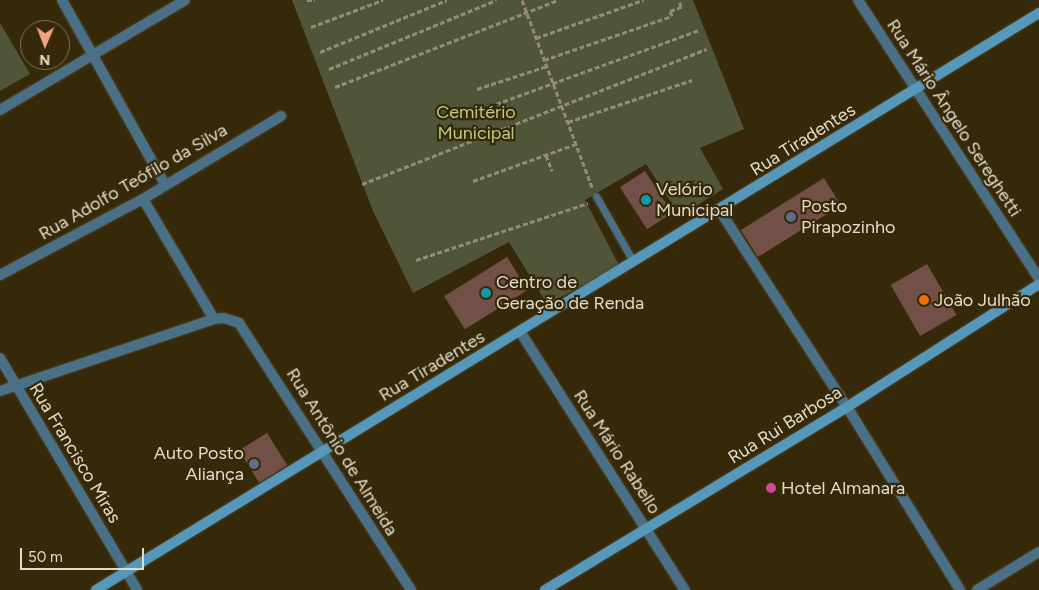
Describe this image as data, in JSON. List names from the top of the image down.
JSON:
{
  "streets": {
    "main road": ["Rua Tiradentes", "Rua Rui Barbosa"],
    "street": [
      "Rua Mário Ângelo Sereghetti",
      "Rua Adolfo Teófilo da Silva",
      "Rua Antônio de Almeida",
      "Rua Mário Rabello",
      "Rua Francisco Miras"
    ]
  },
  "crossings": [
    ["Rua Mário Ângelo Sereghetti", "Rua Tiradentes"],
    ["Rua Tiradentes", "Rua Antônio de Almeida"],
    ["Rua Tiradentes", "Rua Mário Rabello"],
    ["Rua Tiradentes", "Rua Francisco Miras"],
    ["Rua Rui Barbosa", "Rua Mário Rabello"]
  ],
  "parks": ["Cemitério Municipal"],
  "places": [
    "Velório Municipal",
    "Posto Pirapozinho",
    "Centro de Geração de Renda",
    "João Julhão",
    "Auto Posto Aliança",
    "Hotel Almanara"
  ],
  "scale_bar": "50 m",
  "north": "bottom"
}
